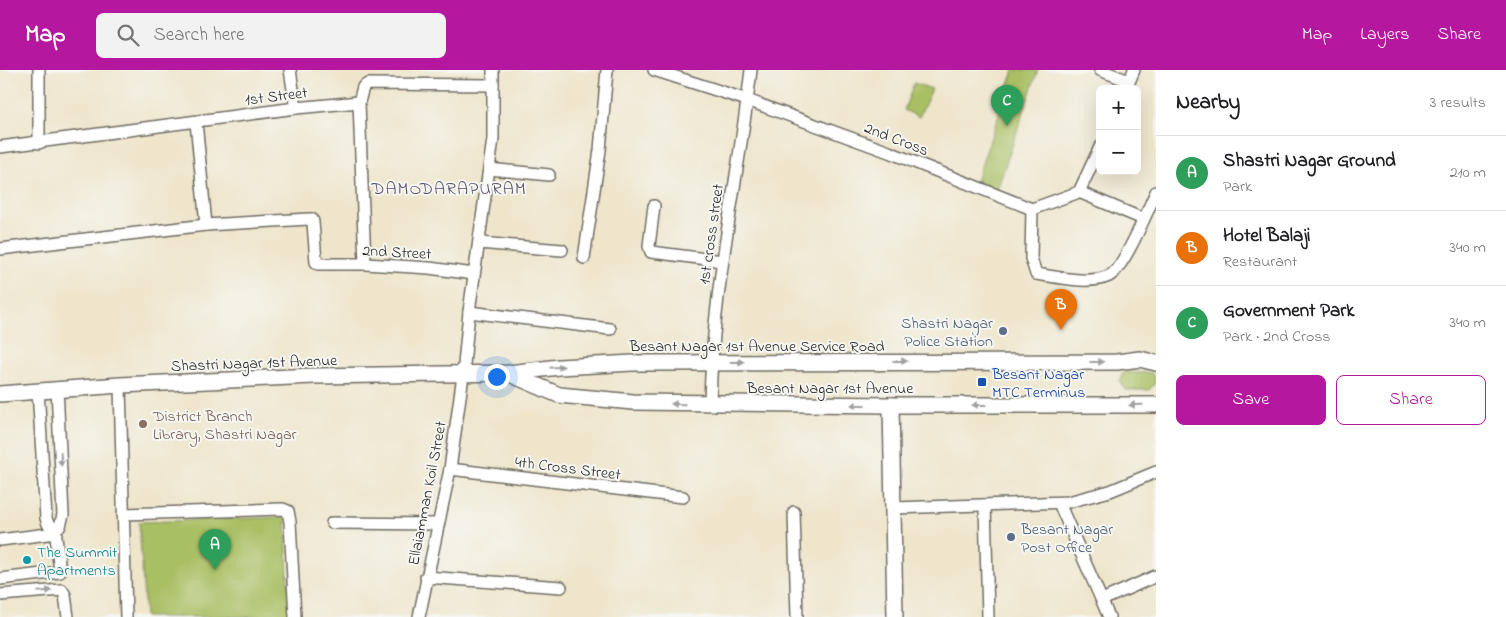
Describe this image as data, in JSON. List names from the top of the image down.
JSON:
{
  "streets": {
    "street": [
      "1st Street",
      "2nd Cross",
      "1st cross street",
      "2nd Street",
      "Besant Nagar 1st Avenue Service Road",
      "Shastri Nagar 1st Avenue",
      "Besant Nagar 1st Avenue",
      "4th Cross Street",
      "Ellaiamman Koil Street"
    ]
  },
  "crossings": [
    ["2nd Cross", "1st cross street"],
    ["1st cross street", "Besant Nagar 1st Avenue Service Road"],
    ["1st cross street", "Besant Nagar 1st Avenue"],
    ["2nd Street", "Ellaiamman Koil Street"],
    ["Besant Nagar 1st Avenue Service Road", "Shastri Nagar 1st Avenue"],
    ["Besant Nagar 1st Avenue Service Road", "Besant Nagar 1st Avenue"],
    ["Shastri Nagar 1st Avenue", "Besant Nagar 1st Avenue"],
    ["Shastri Nagar 1st Avenue", "Ellaiamman Koil Street"],
    ["4th Cross Street", "Ellaiamman Koil Street"]
  ],
  "districts": ["DAMODARAPURAM"],
  "places": {
    "other": [
      "Shastri Nagar Police Station",
      "District Branch Library, Shastri Nagar",
      "Besant Nagar Post Office",
      "The Summit Apartments"
    ],
    "transit": ["Besant Nagar MTC Terminus"]
  },
  "page": {
    "header": "Map",
    "search": "Search here",
    "nav": ["Map", "Layers", "Share"],
    "heading": ["Nearby", "3 results"],
    "map_buttons": ["+", "−"],
    "pins": ["C", "B", "A"],
    "list": [
      {
        "mark": "A",
        "name": "Shastri Nagar Ground",
        "note": "Park",
        "value": "210 m"
      },
      {
        "mark": "B",
        "name": "Hotel Balaji",
        "note": "Restaurant",
        "value": "340 m"
      },
      {
        "mark": "C",
        "name": "Government Park",
        "note": "Park · 2nd Cross",
        "value": "340 m"
      }
    ],
    "buttons": ["Save", "Share"]
  }
}
